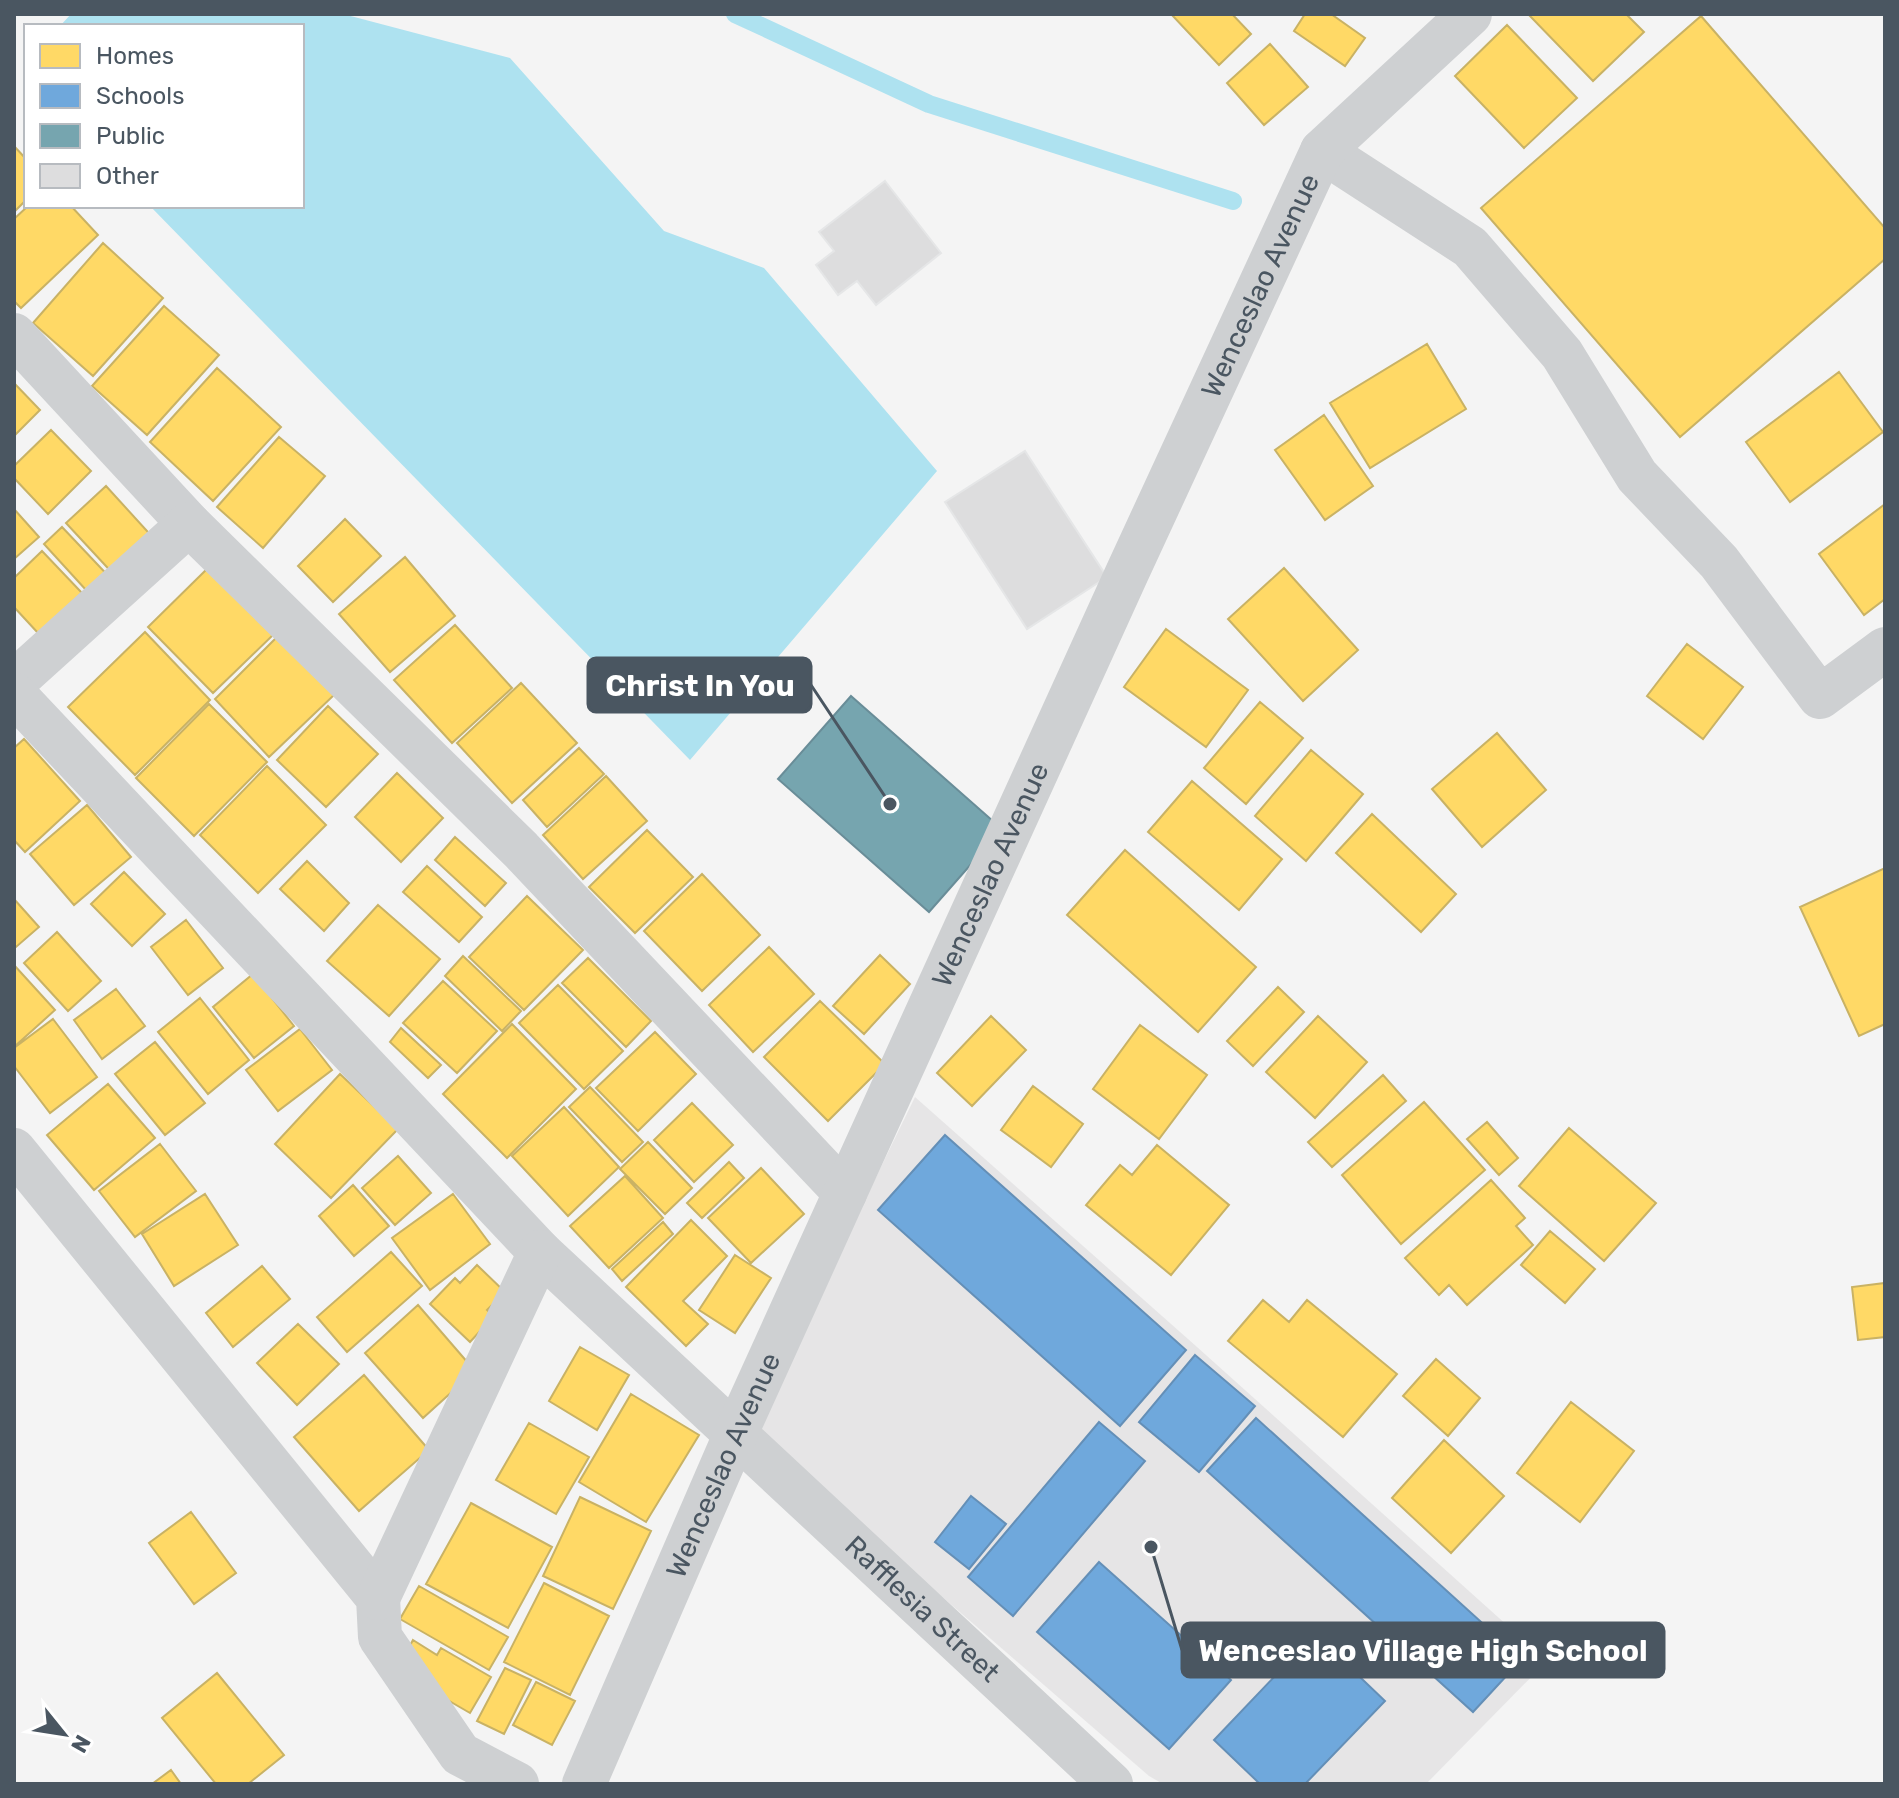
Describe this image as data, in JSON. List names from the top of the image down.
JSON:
{
  "streets": {
    "street": ["Wenceslao Avenue", "Rafflesia Street"]
  },
  "crossings": [
    ["Wenceslao Avenue", "Rafflesia Street"]
  ],
  "places": ["Christ In You", "Wenceslao Village High School"],
  "legend": [
    "Homes",
    "Schools",
    "Public",
    "Other"
  ],
  "north": "bottom right"
}
